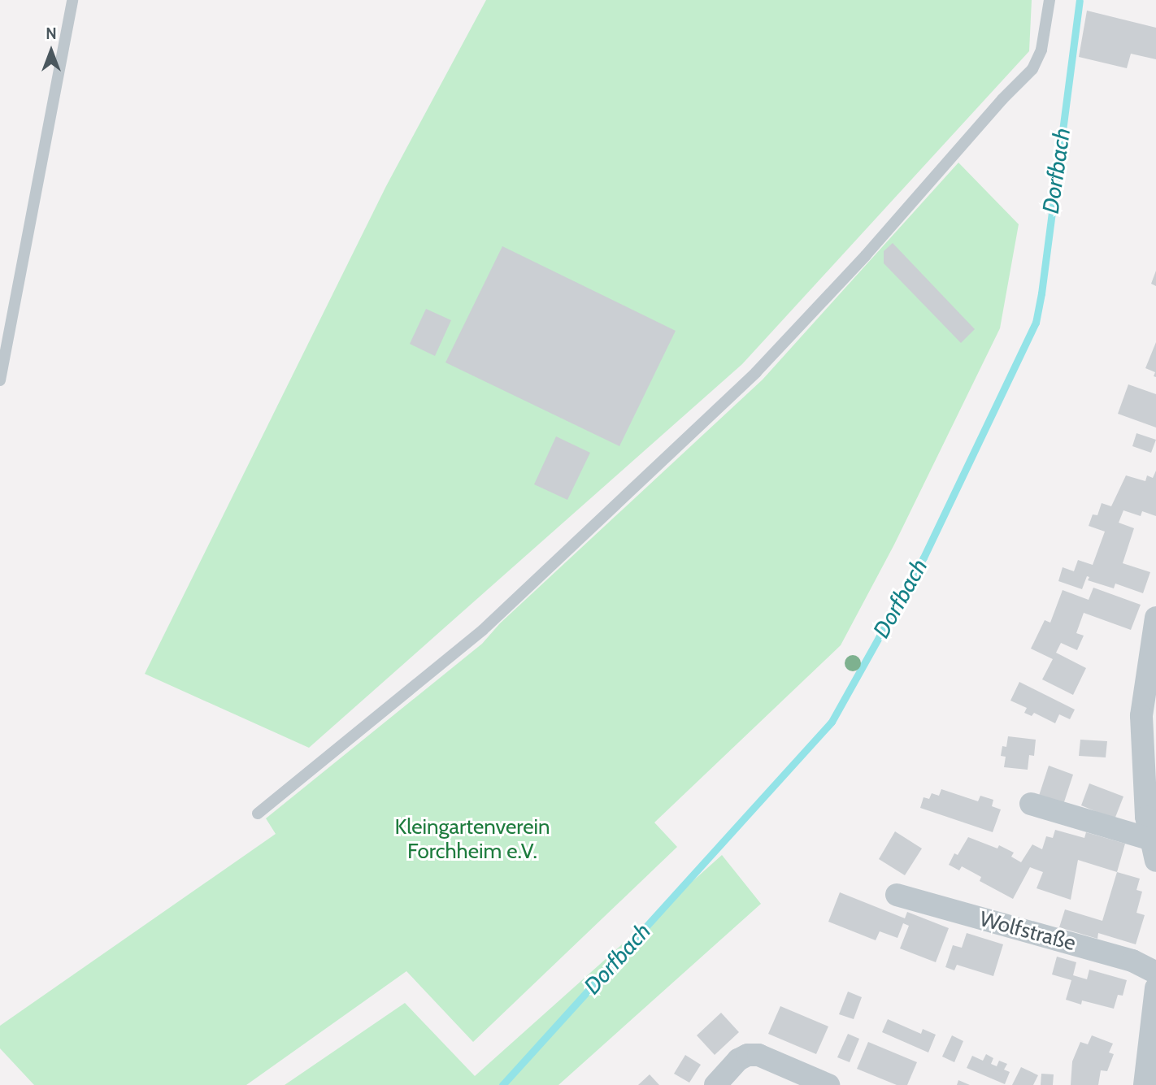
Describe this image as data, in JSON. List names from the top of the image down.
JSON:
{
  "streets": {
    "street": ["Wolfstraße"]
  },
  "water": ["Dorfbach"],
  "parks": ["Kleingartenverein Forchheim e.V."],
  "north": "top"
}
